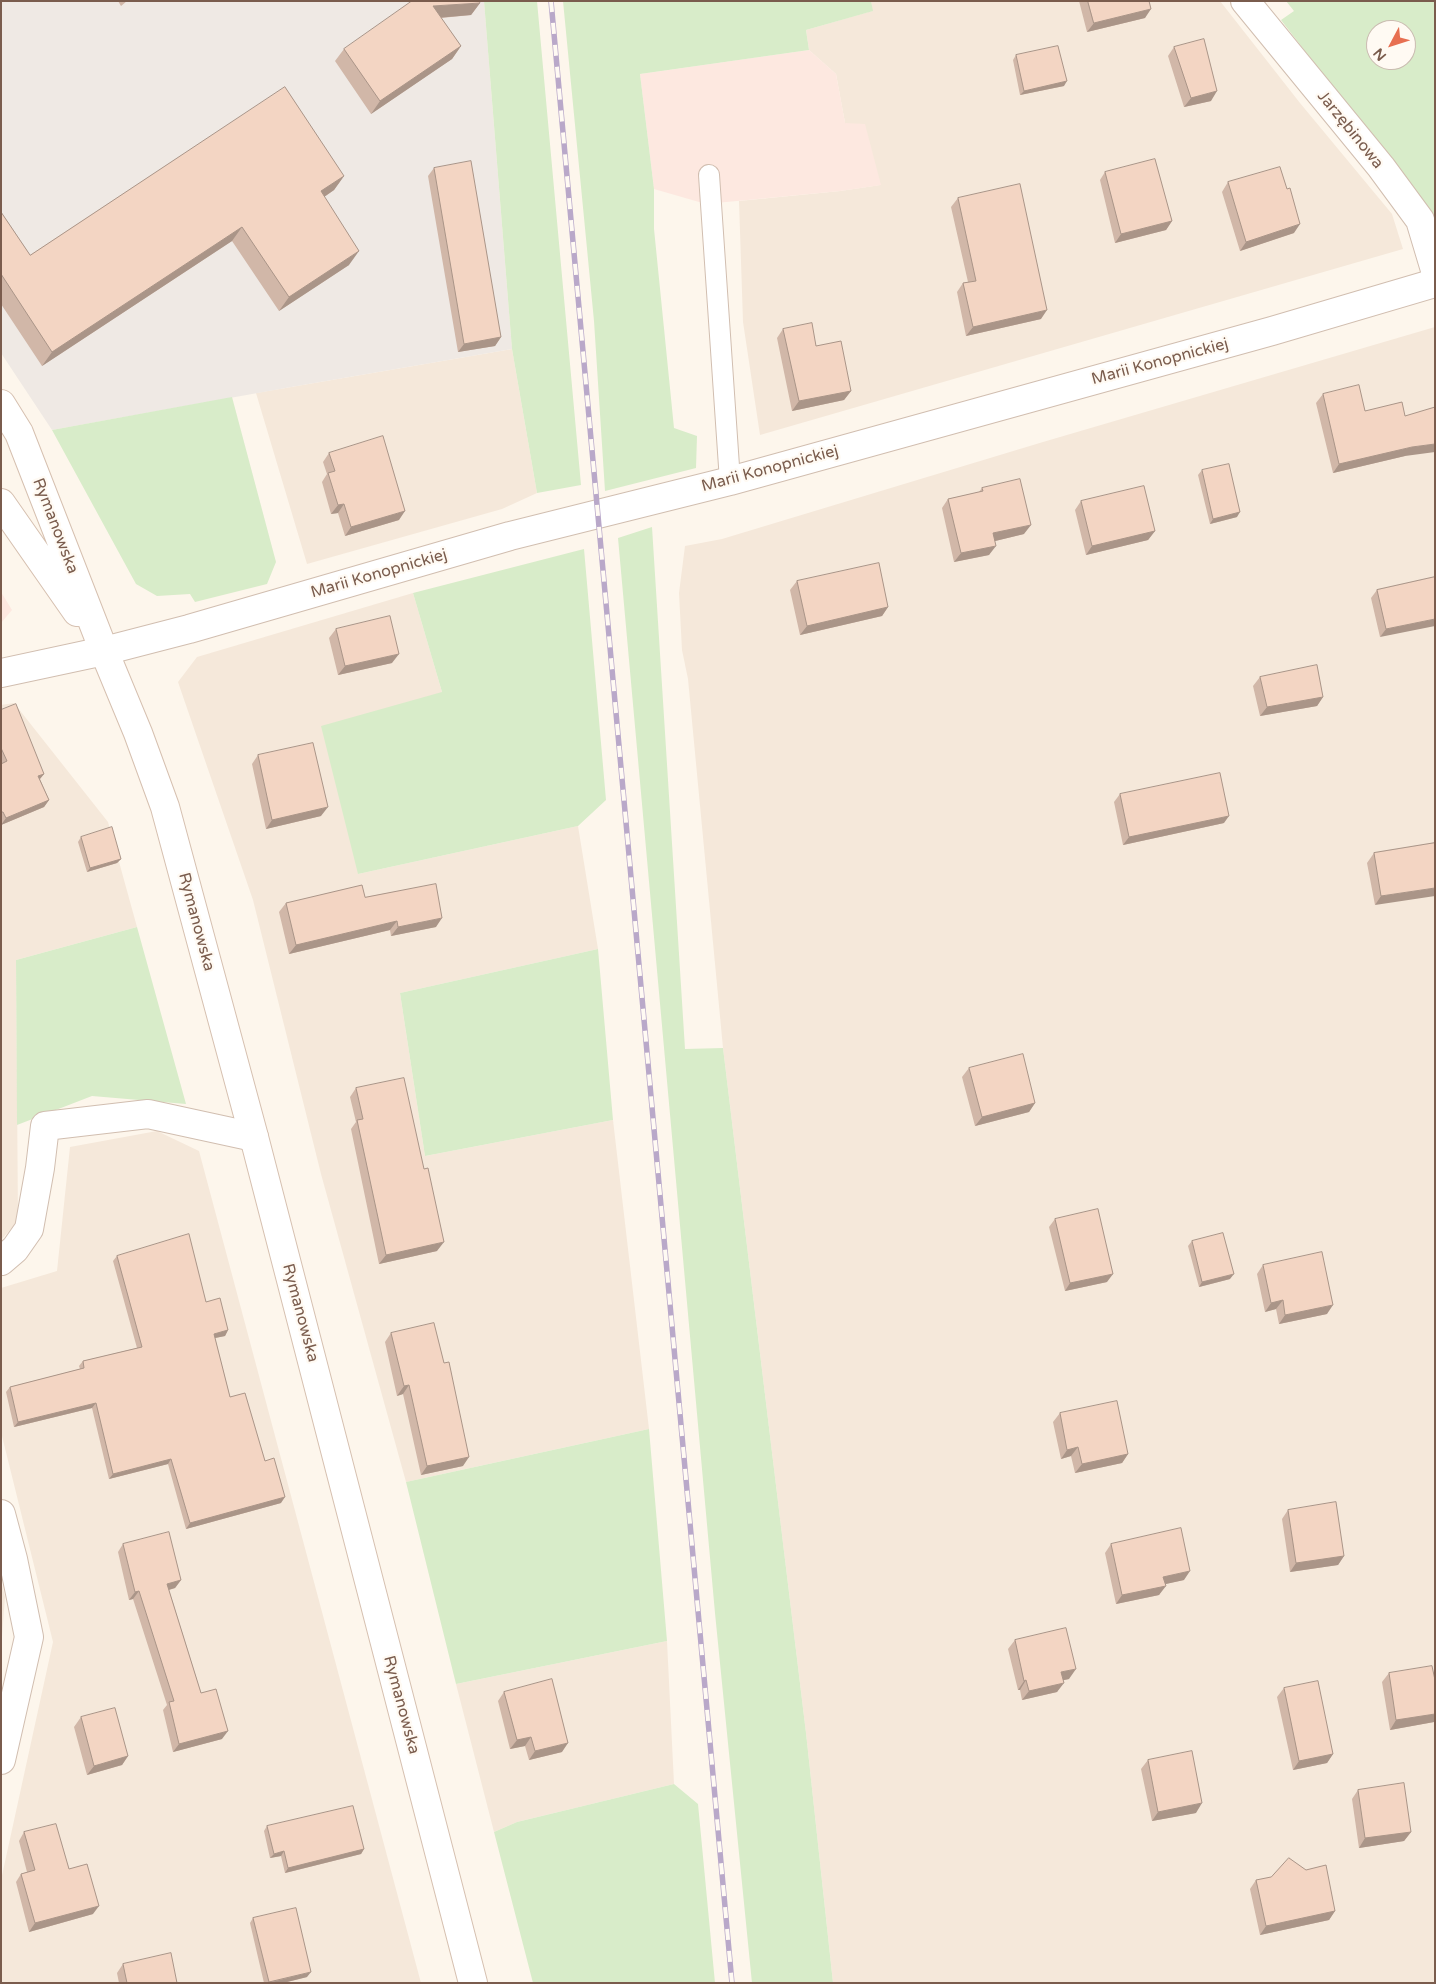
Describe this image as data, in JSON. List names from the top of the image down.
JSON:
{
  "streets": {
    "street": ["Jarzębinowa", "Marii Konopnickiej", "Rymanowska"]
  },
  "crossings": [
    ["Marii Konopnickiej", "Rymanowska"]
  ],
  "north": "bottom left"
}
